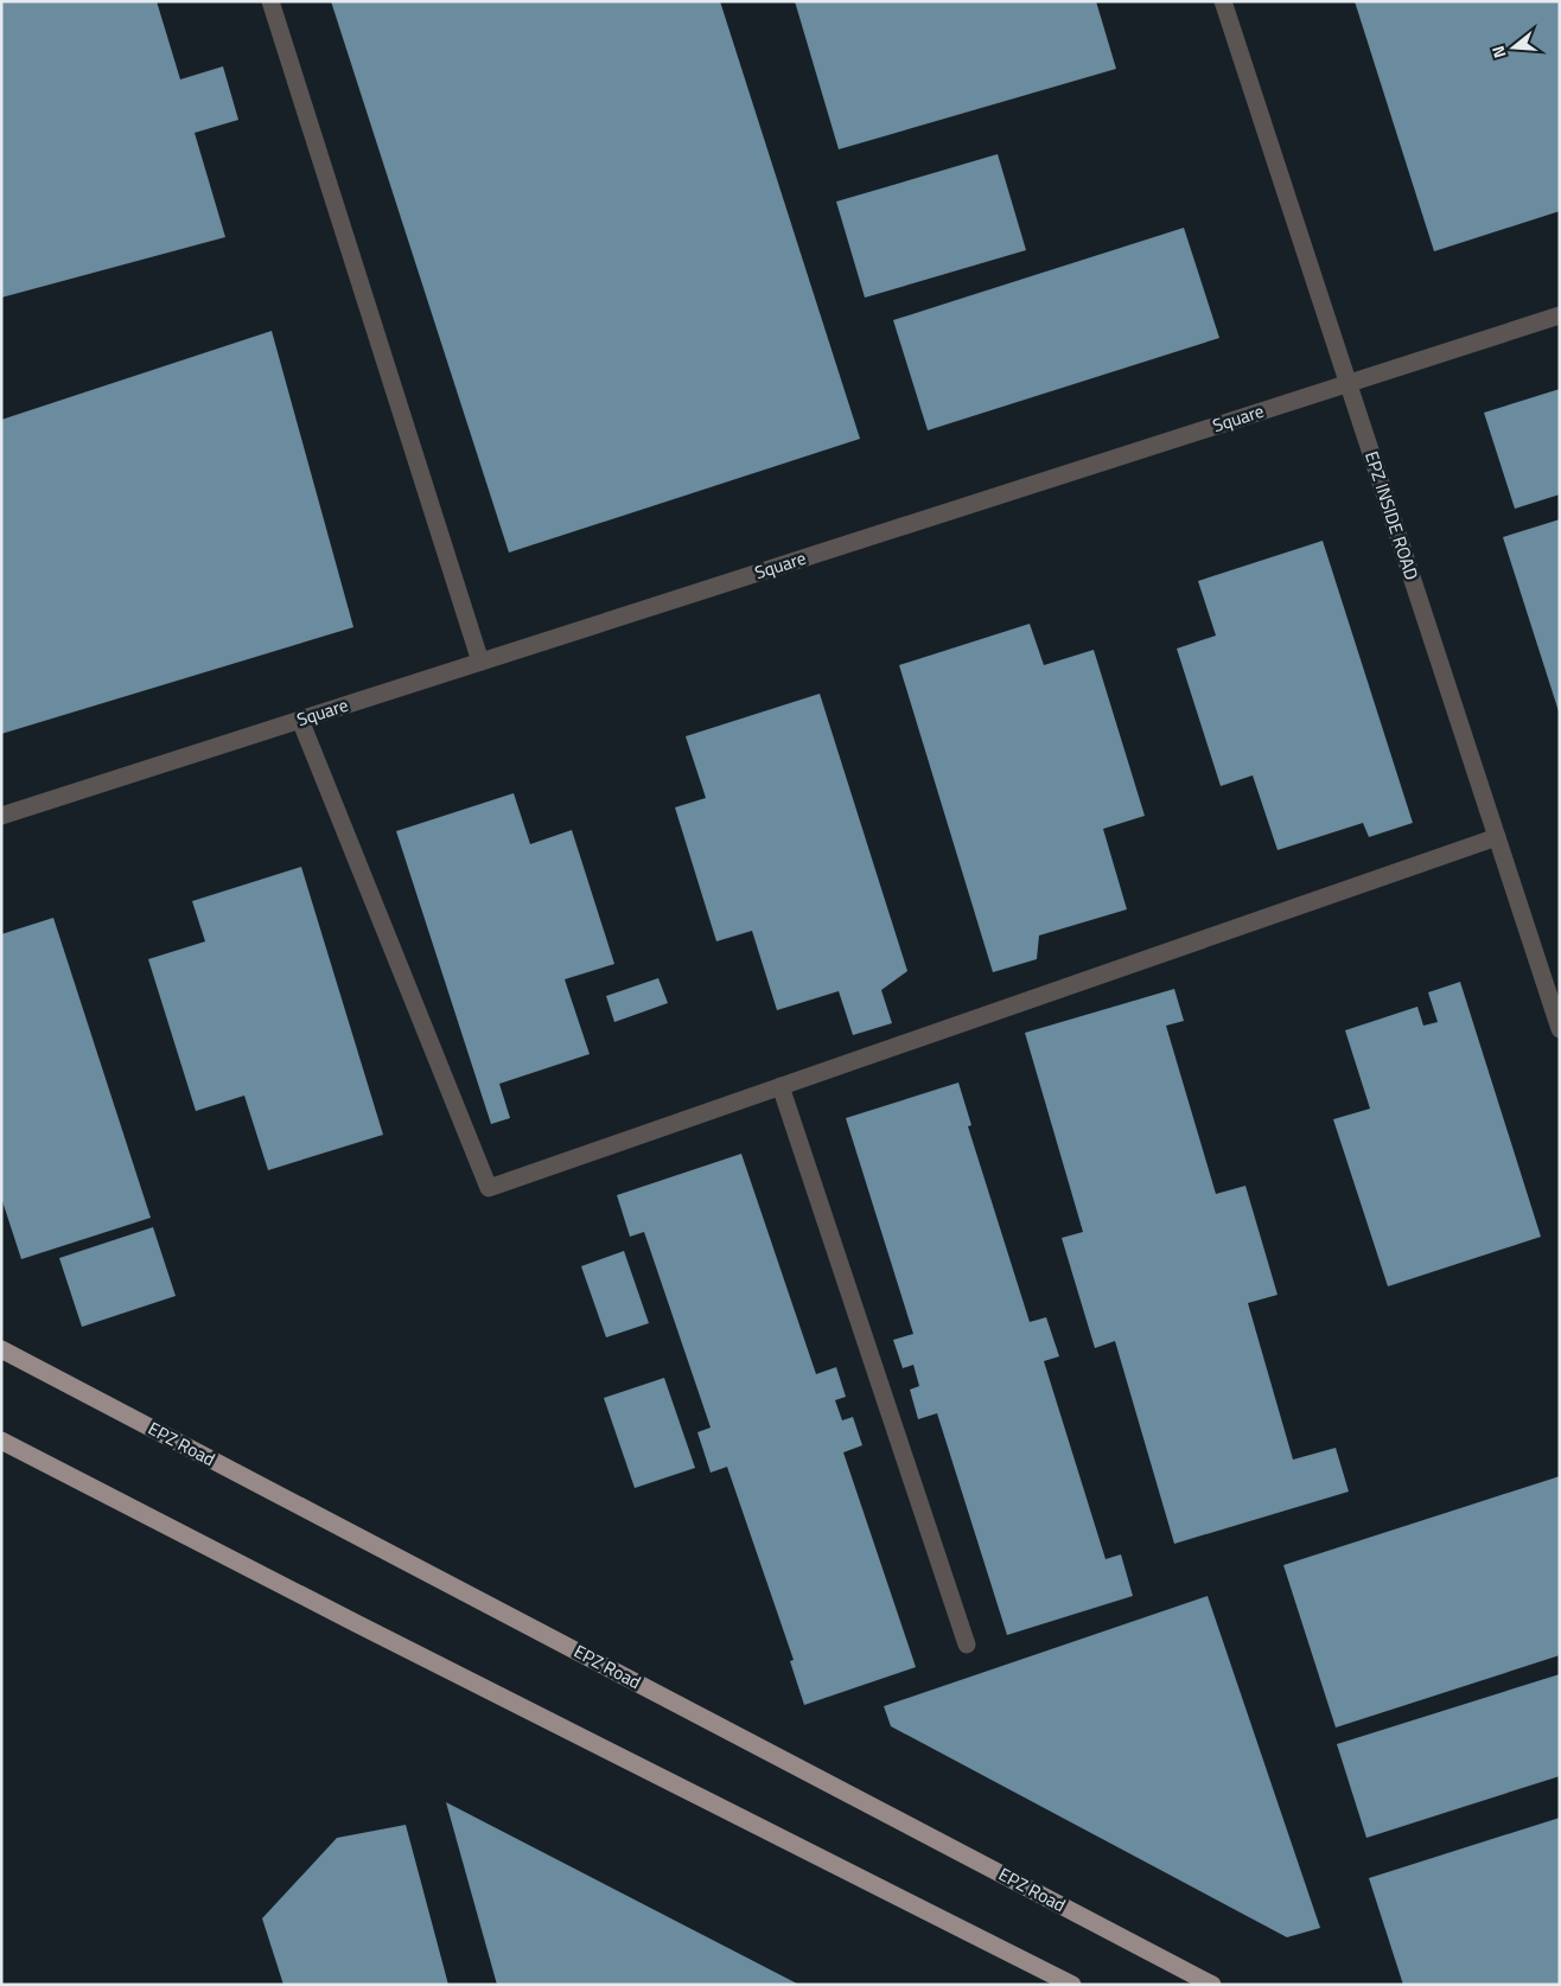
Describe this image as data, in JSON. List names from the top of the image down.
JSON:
{
  "streets": {
    "main road": ["EPZ Road"],
    "lane": ["Square", "EPZ INSIDE ROAD"]
  },
  "crossings": [
    ["Square", "EPZ INSIDE ROAD"]
  ],
  "north": "left"
}
